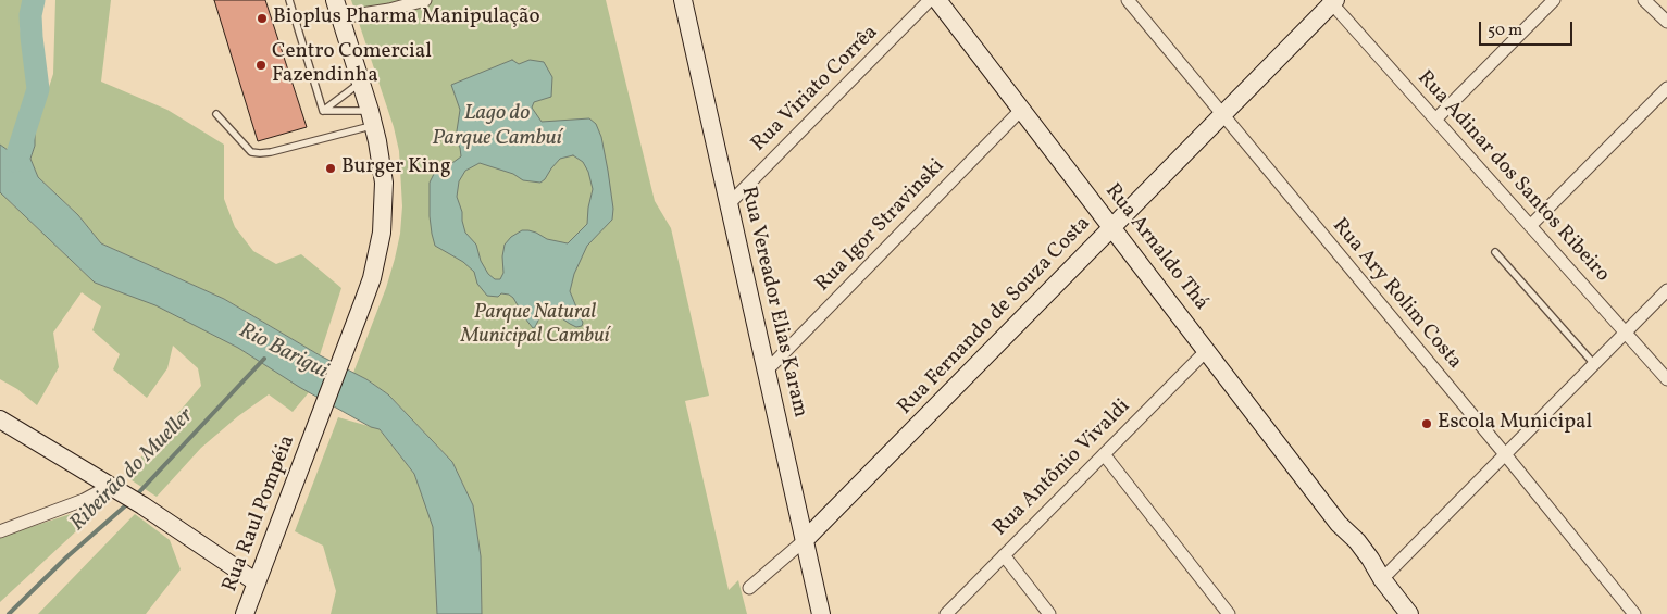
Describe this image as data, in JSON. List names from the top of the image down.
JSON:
{
  "streets": {
    "main road": [
      "Rua Arnaldo Thá",
      "Rua Vereador Elias Karam",
      "Rua Fernando de Souza Costa",
      "Rua Raul Pompéia"
    ],
    "street": [
      "Rua Viriato Corrêa",
      "Rua Adinar dos Santos Ribeiro",
      "Rua Igor Stravinski",
      "Rua Ary Rolim Costa",
      "Rua Antônio Vivaldi"
    ]
  },
  "crossings": [
    ["Rua Viriato Corrêa", "Rua Vereador Elias Karam"],
    ["Rua Adinar dos Santos Ribeiro", "Rua Fernando de Souza Costa"],
    ["Rua Igor Stravinski", "Rua Arnaldo Thá"],
    ["Rua Igor Stravinski", "Rua Vereador Elias Karam"],
    ["Rua Arnaldo Thá", "Rua Fernando de Souza Costa"],
    ["Rua Arnaldo Thá", "Rua Antônio Vivaldi"],
    ["Rua Ary Rolim Costa", "Rua Fernando de Souza Costa"],
    ["Rua Vereador Elias Karam", "Rua Fernando de Souza Costa"]
  ],
  "water": ["Lago do Parque Cambuí", "Rio Barigui", "Ribeirão do Mueller"],
  "parks": ["Parque Natural Municipal Cambuí"],
  "places": [
    "Bioplus Pharma Manipulação",
    "Centro Comercial Fazendinha",
    "Burger King",
    "Escola Municipal"
  ],
  "scale_bar": "50 m"
}
